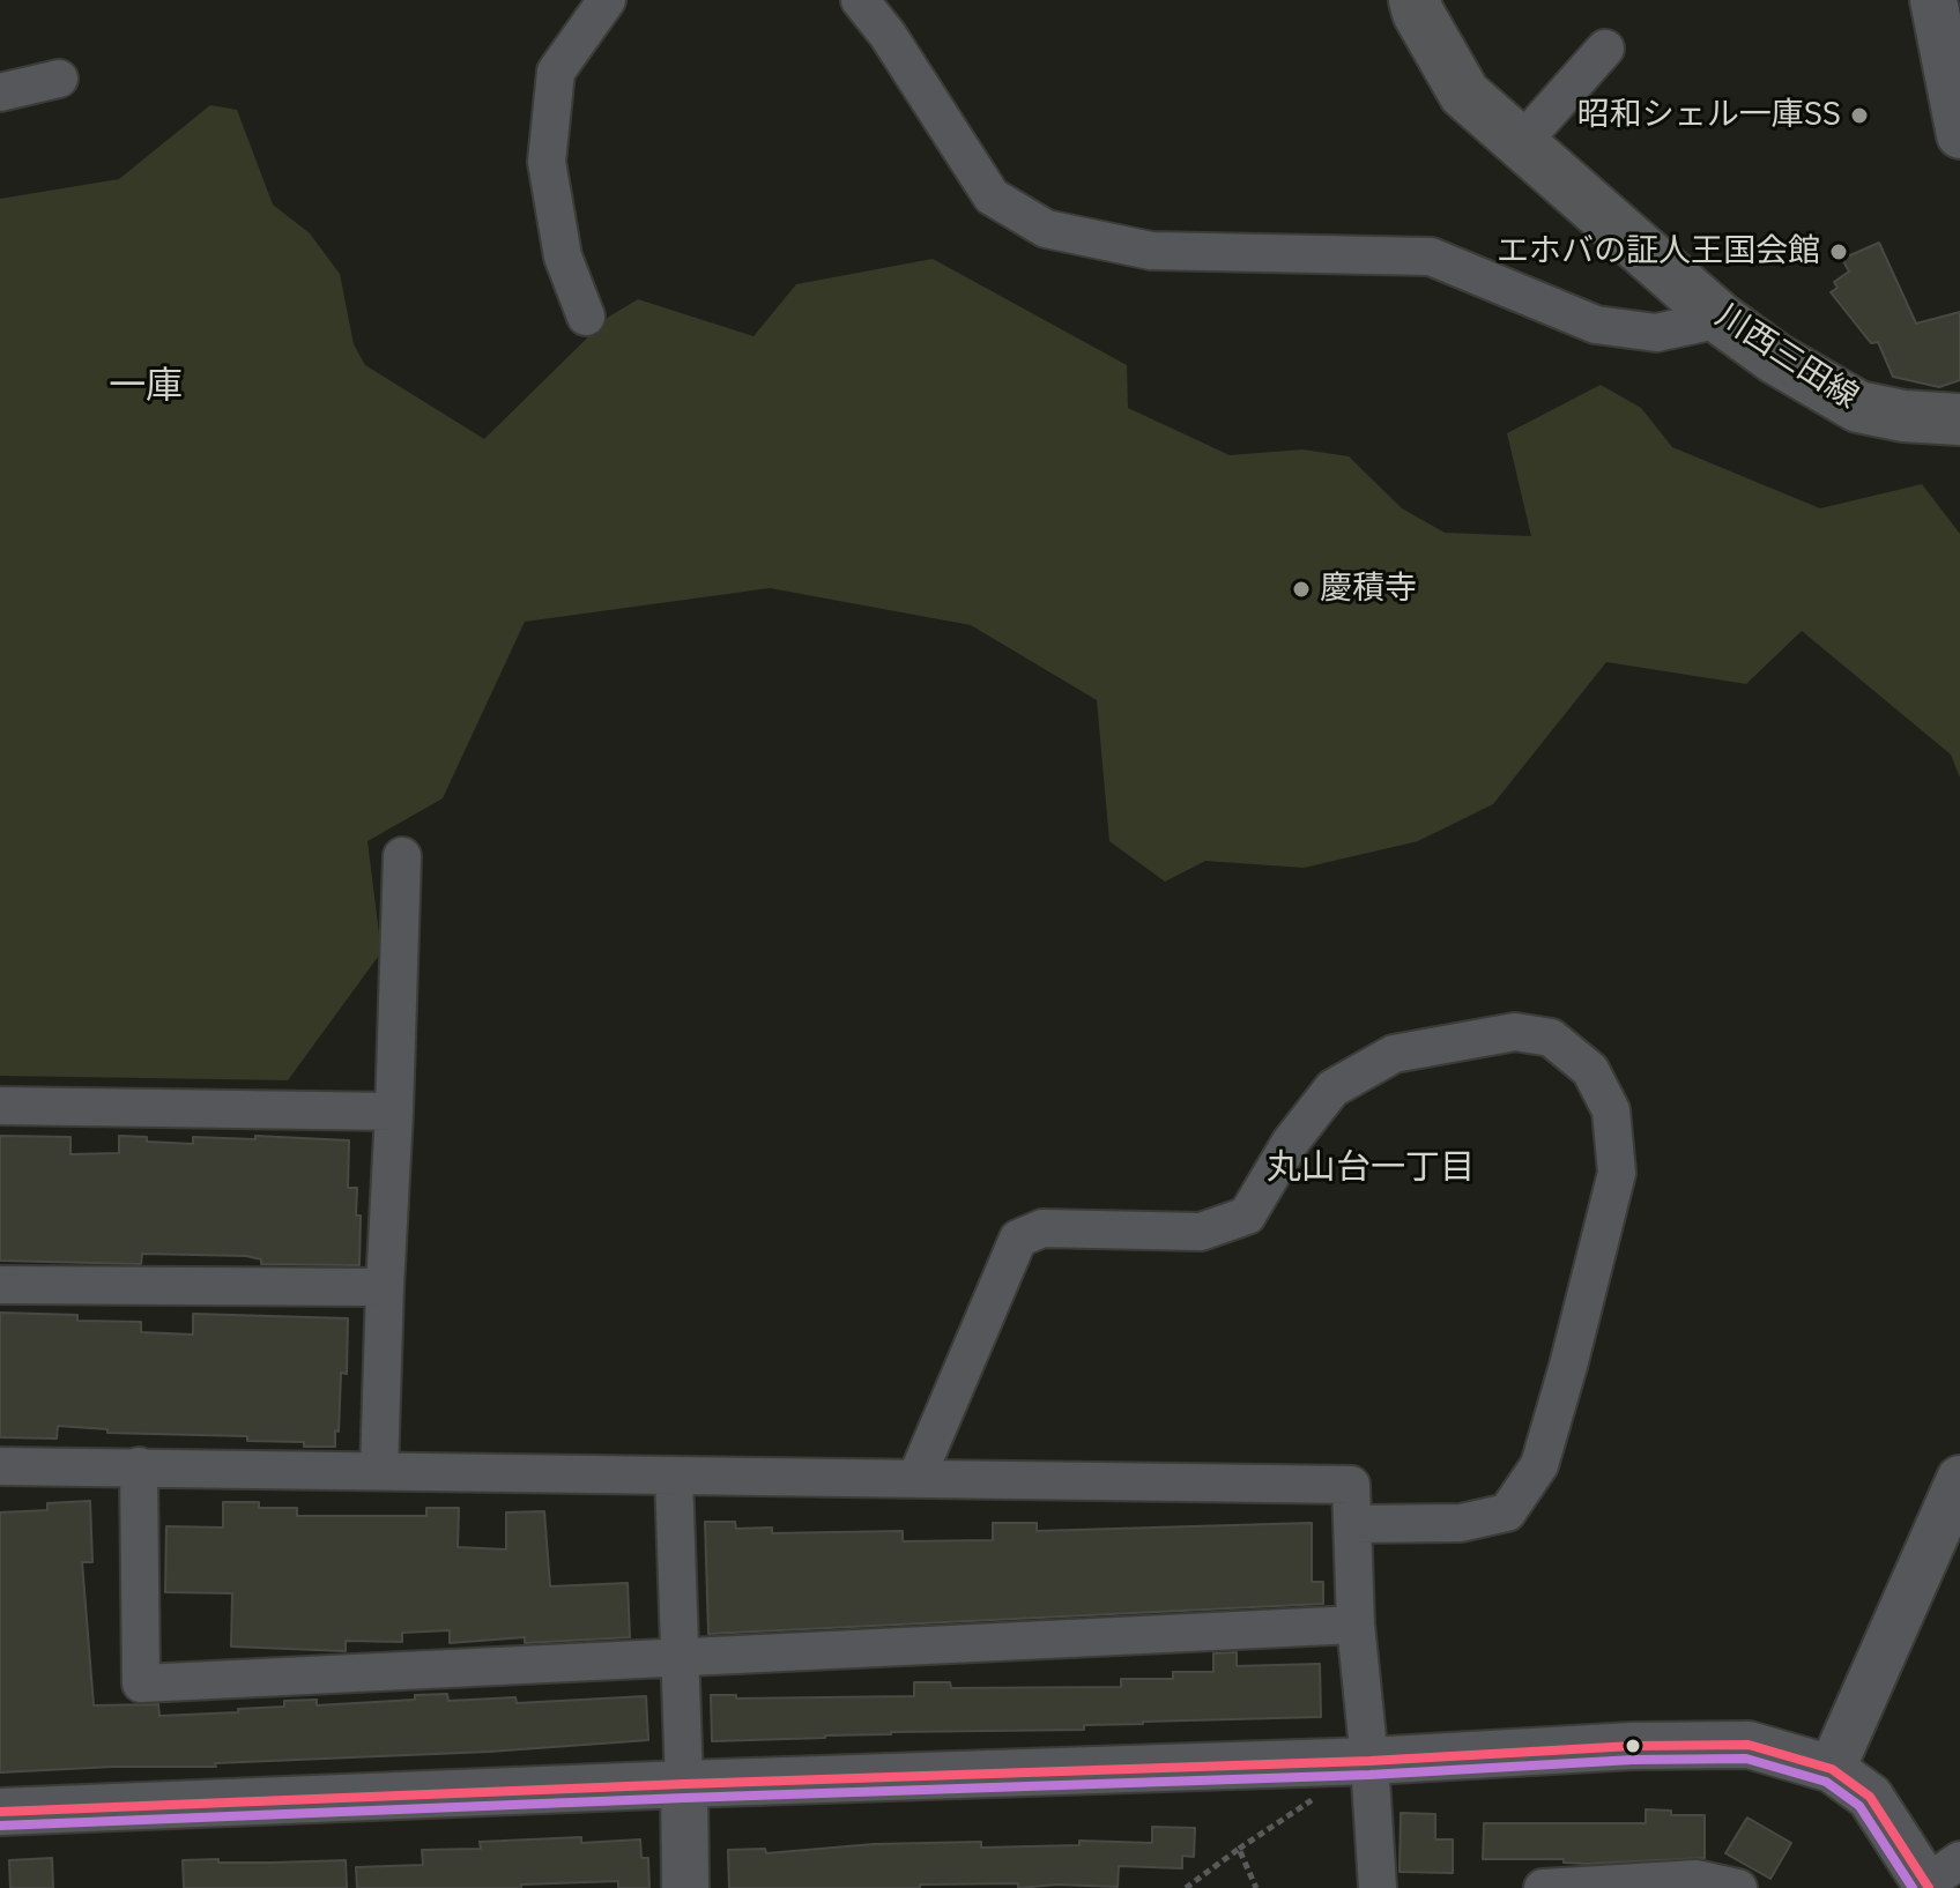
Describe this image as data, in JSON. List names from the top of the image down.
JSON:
{
  "streets": {
    "main road": ["川西三田線"]
  },
  "districts": ["一庫", "丸山台一丁目"],
  "places": ["昭和シェル一庫SS", "エホバの証人王国会館", "慶積寺"]
}
